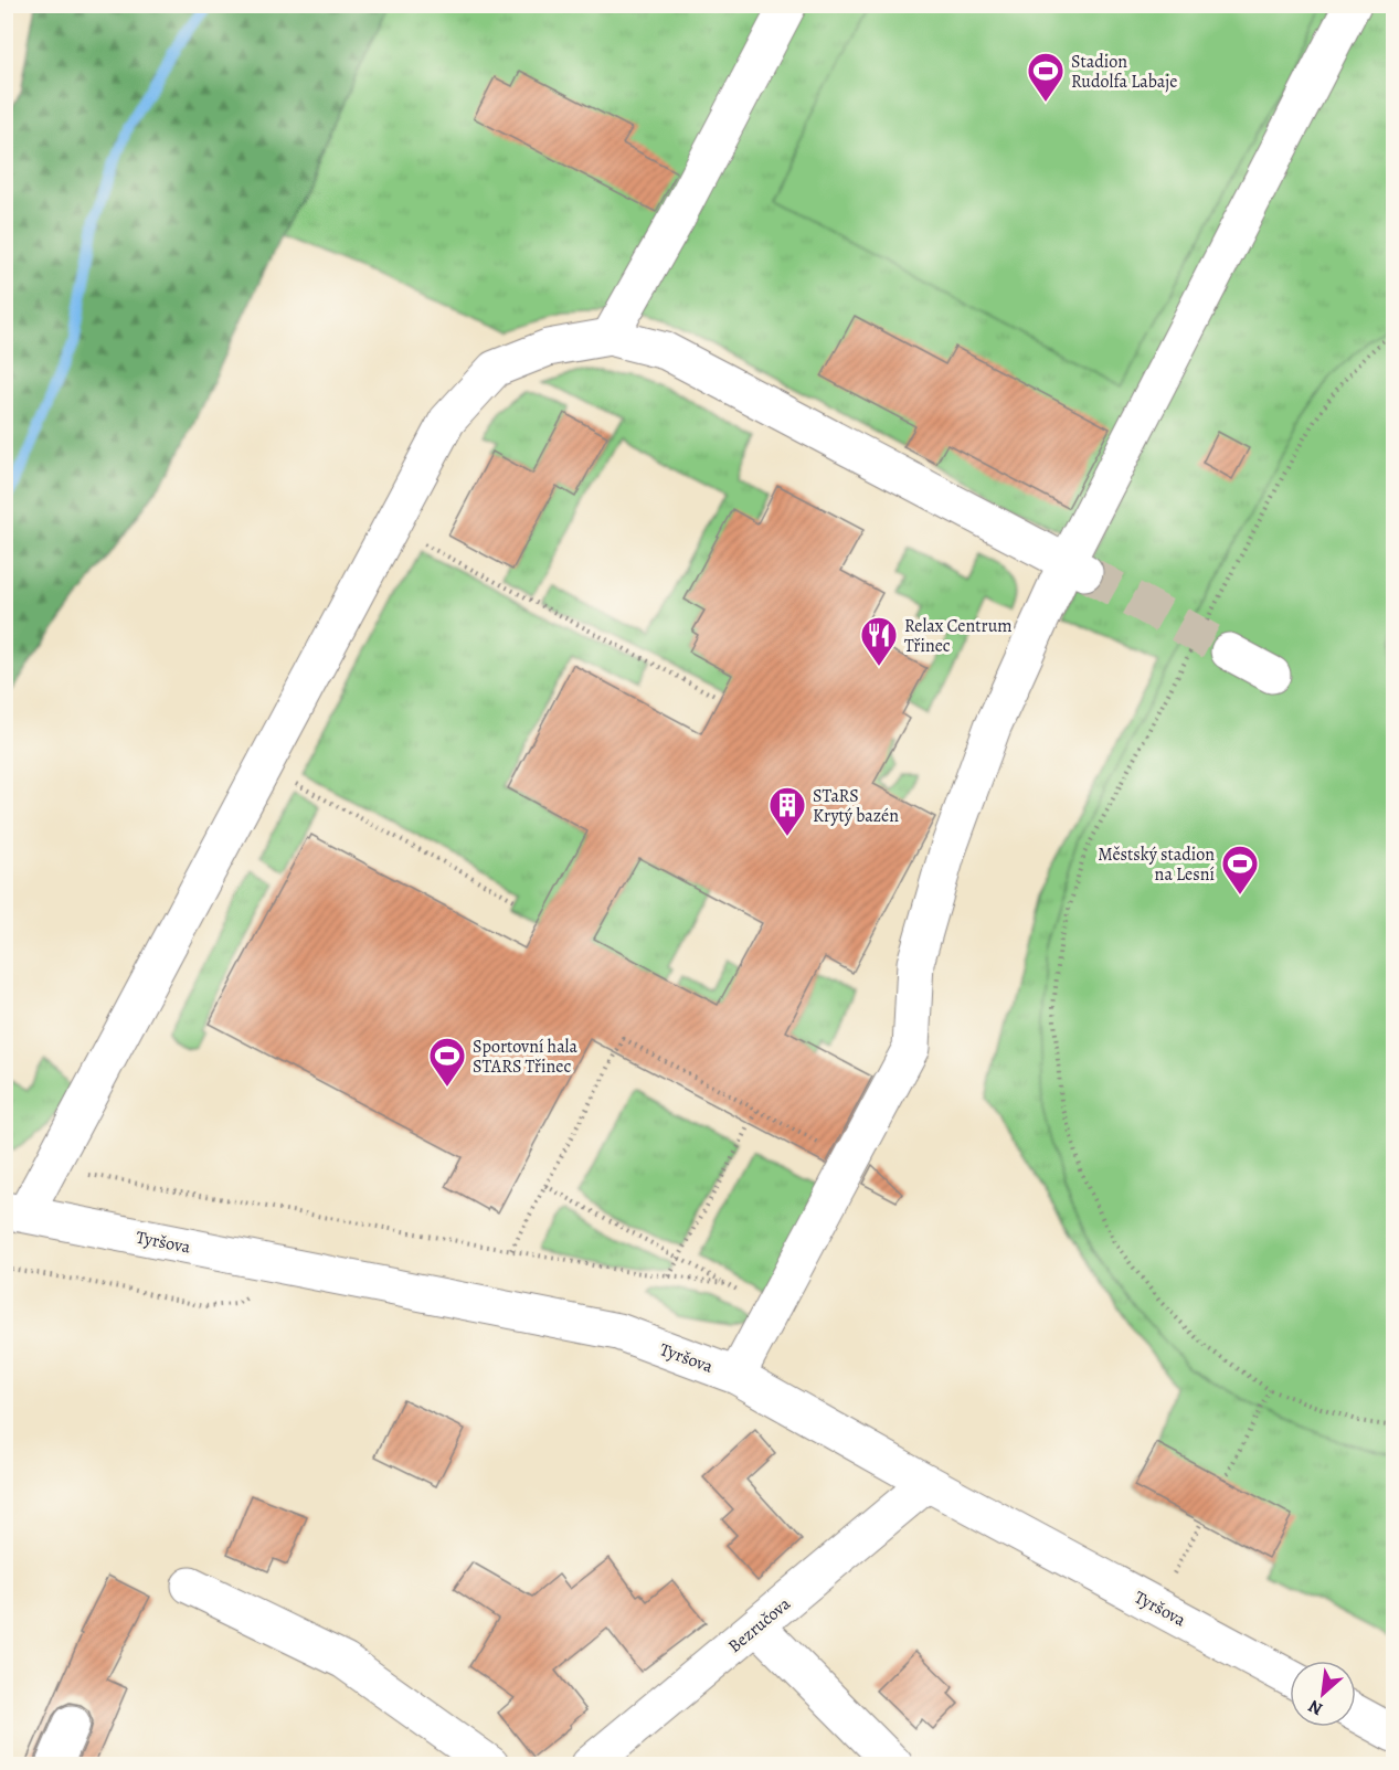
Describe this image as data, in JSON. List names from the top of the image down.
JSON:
{
  "streets": {
    "street": ["Tyršova", "Bezručova"]
  },
  "crossings": [
    ["Tyršova", "Bezručova"]
  ],
  "places": {
    "sports": ["Stadion Rudolfa Labaje", "Městský stadion na Lesní", "Sportovní hala STARS Třinec"],
    "restaurant": ["Relax Centrum Třinec"],
    "building": ["STaRS Krytý bazén"]
  },
  "north": "bottom left"
}
